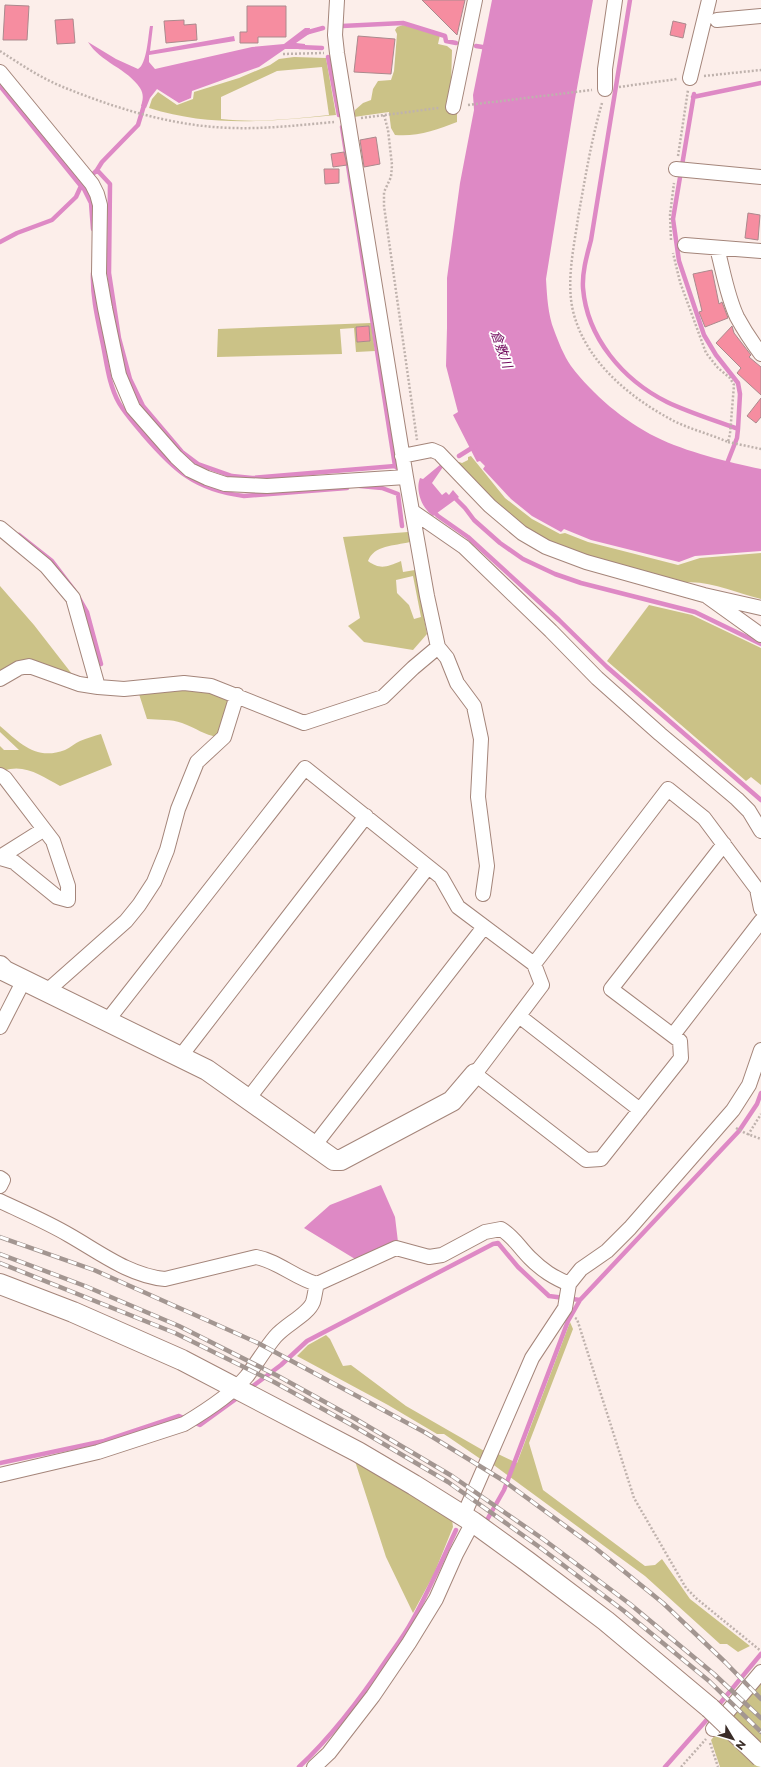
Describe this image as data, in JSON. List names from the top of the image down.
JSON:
{
  "water": ["倉敷川"],
  "north": "bottom right"
}
